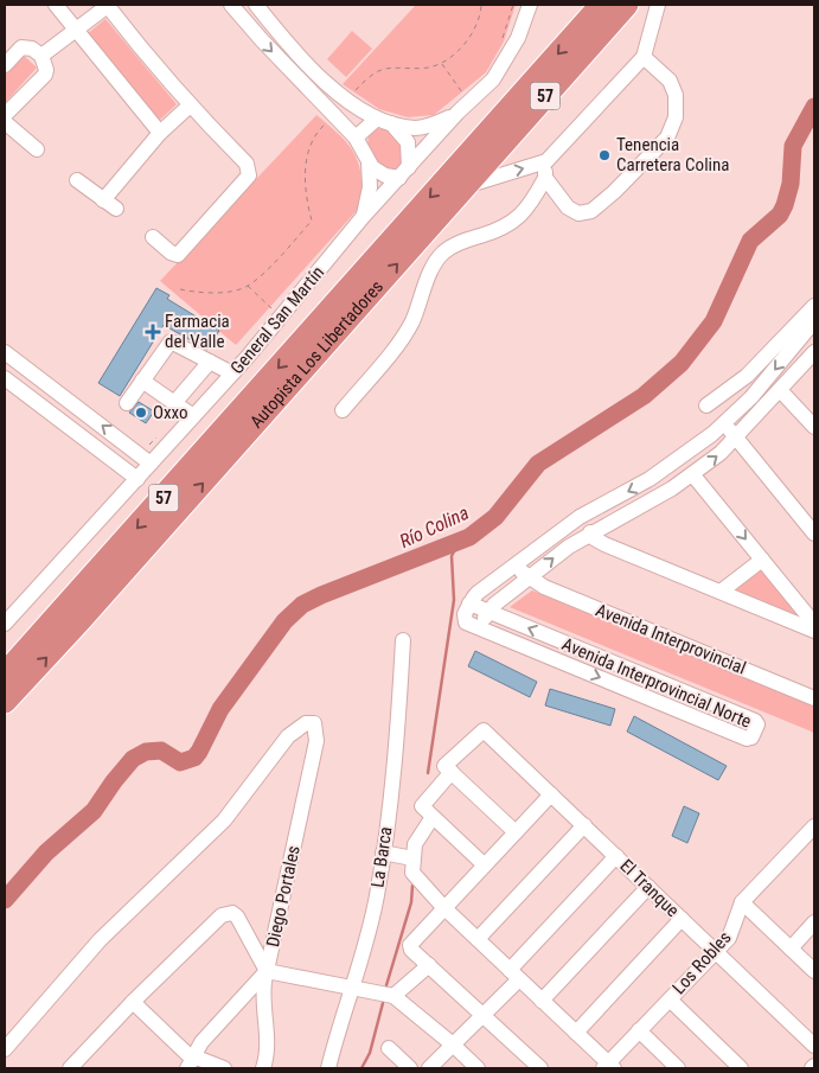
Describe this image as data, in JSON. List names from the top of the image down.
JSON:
{
  "streets": {
    "highway": ["57", "Autopista Los Libertadores"],
    "street": [
      "General San Martín",
      "Avenida Interprovincial",
      "Avenida Interprovincial Norte",
      "La Barca",
      "El Tranque",
      "Diego Portales",
      "Los Robles"
    ]
  },
  "crossings": [
    ["El Tranque", "Los Robles"]
  ],
  "water": ["Río Colina"],
  "places": {
    "other": ["Tenencia Carretera Colina", "Oxxo"],
    "health": ["Farmacia del Valle"]
  }
}
